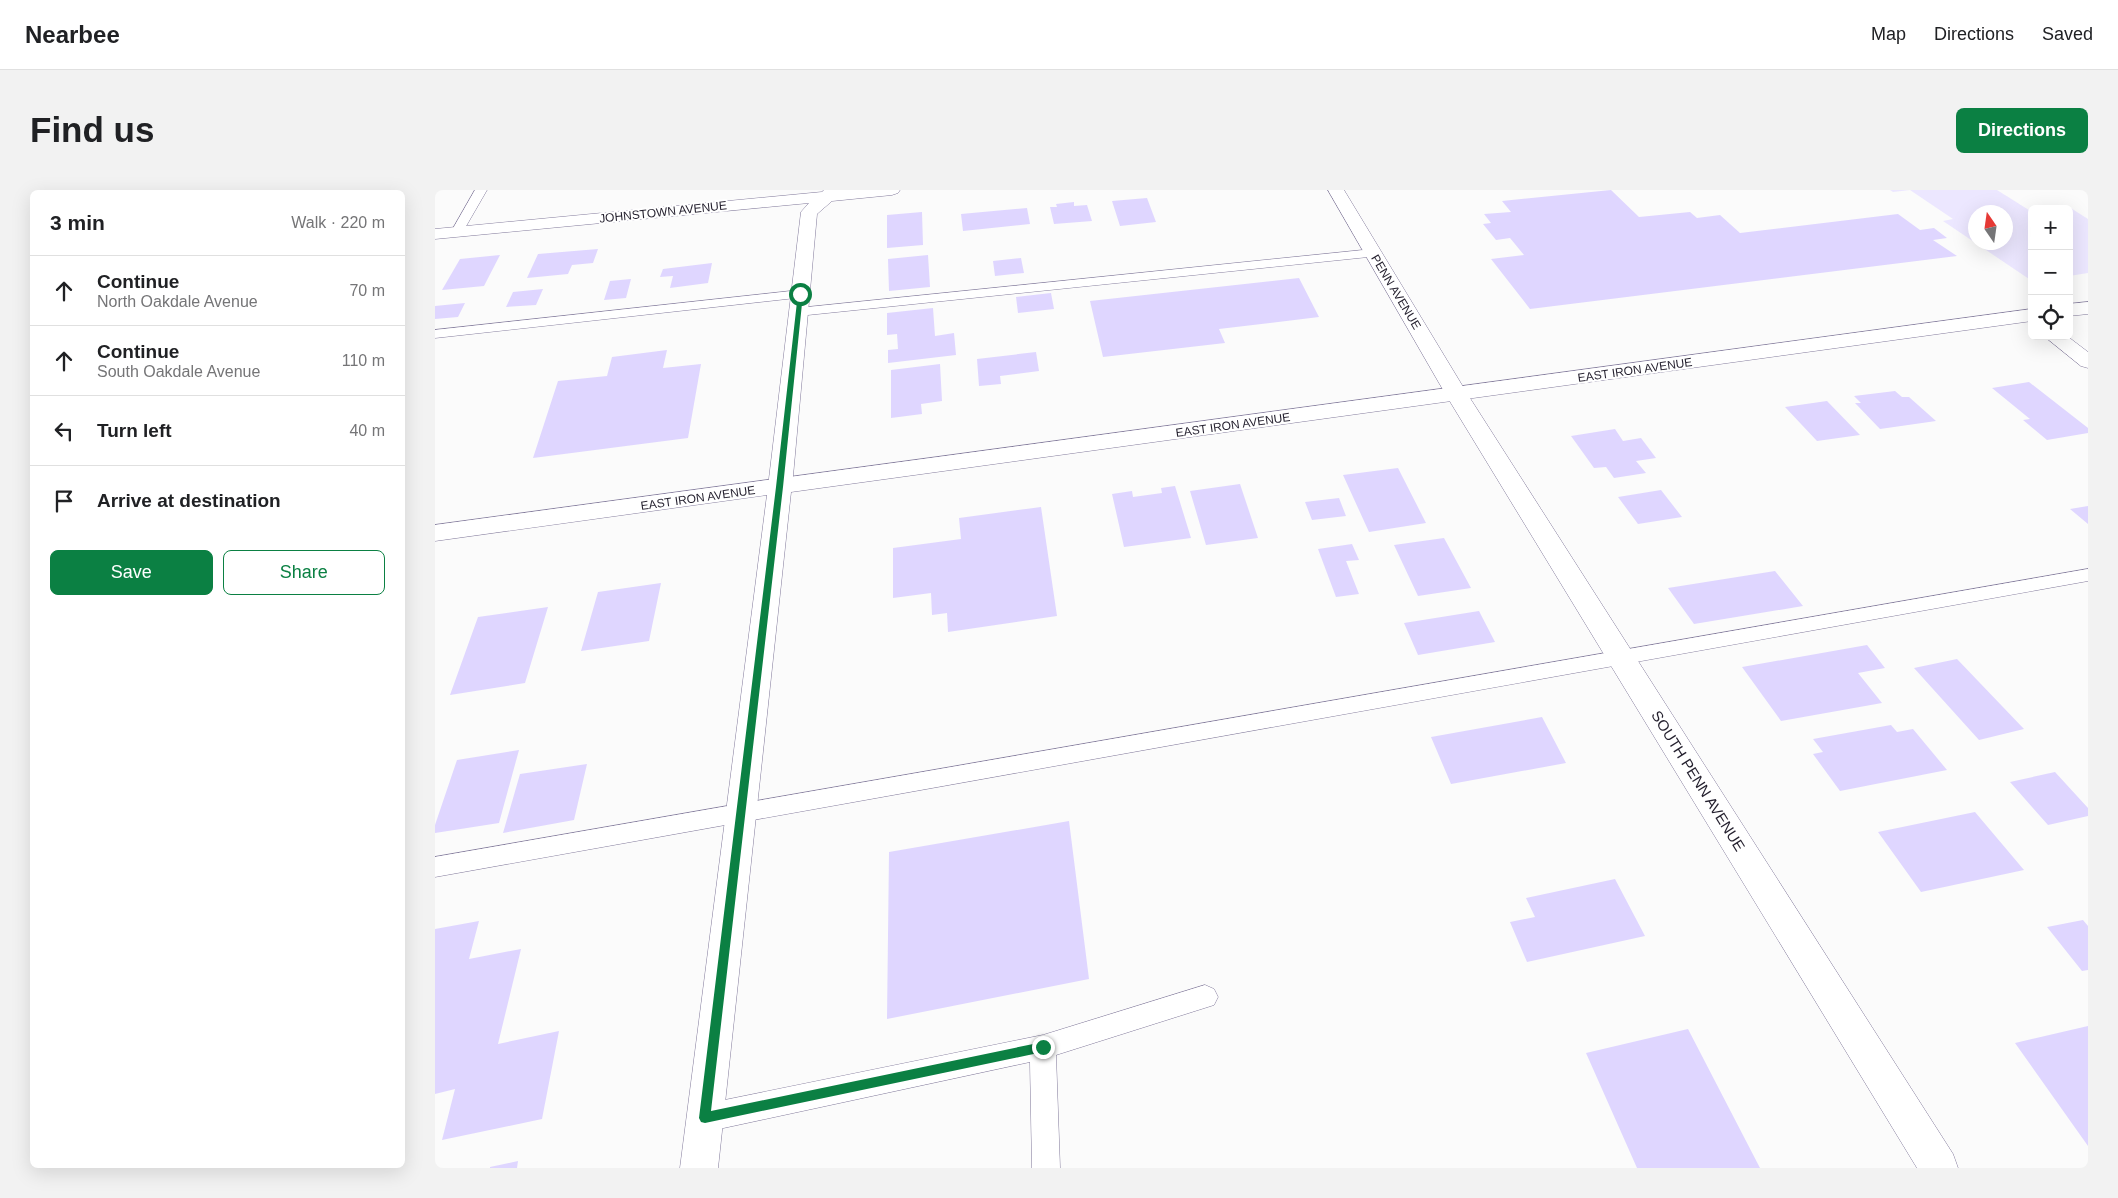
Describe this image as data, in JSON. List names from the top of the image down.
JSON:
{
  "streets": {
    "street": [
      "JOHNSTOWN AVENUE",
      "PENN AVENUE",
      "EAST IRON AVENUE",
      "SOUTH PENN AVENUE"
    ]
  },
  "crossings": [
    ["PENN AVENUE", "EAST IRON AVENUE"],
    ["PENN AVENUE", "SOUTH PENN AVENUE"],
    ["EAST IRON AVENUE", "SOUTH PENN AVENUE"]
  ],
  "north": "top",
  "page": {
    "header": "Nearbee",
    "nav": ["Map", "Directions", "Saved"],
    "buttons": [
      "Directions",
      ["Save", "Share"]
    ],
    "title": "Find us",
    "heading": ["3 min", "Walk · 220 m"],
    "map_buttons": ["+", "−"],
    "list": [
      ["Continue", "North Oakdale Avenue", "70 m"],
      ["Continue", "South Oakdale Avenue", "110 m"],
      ["Turn left", "40 m"],
      "Arrive at destination"
    ]
  }
}
